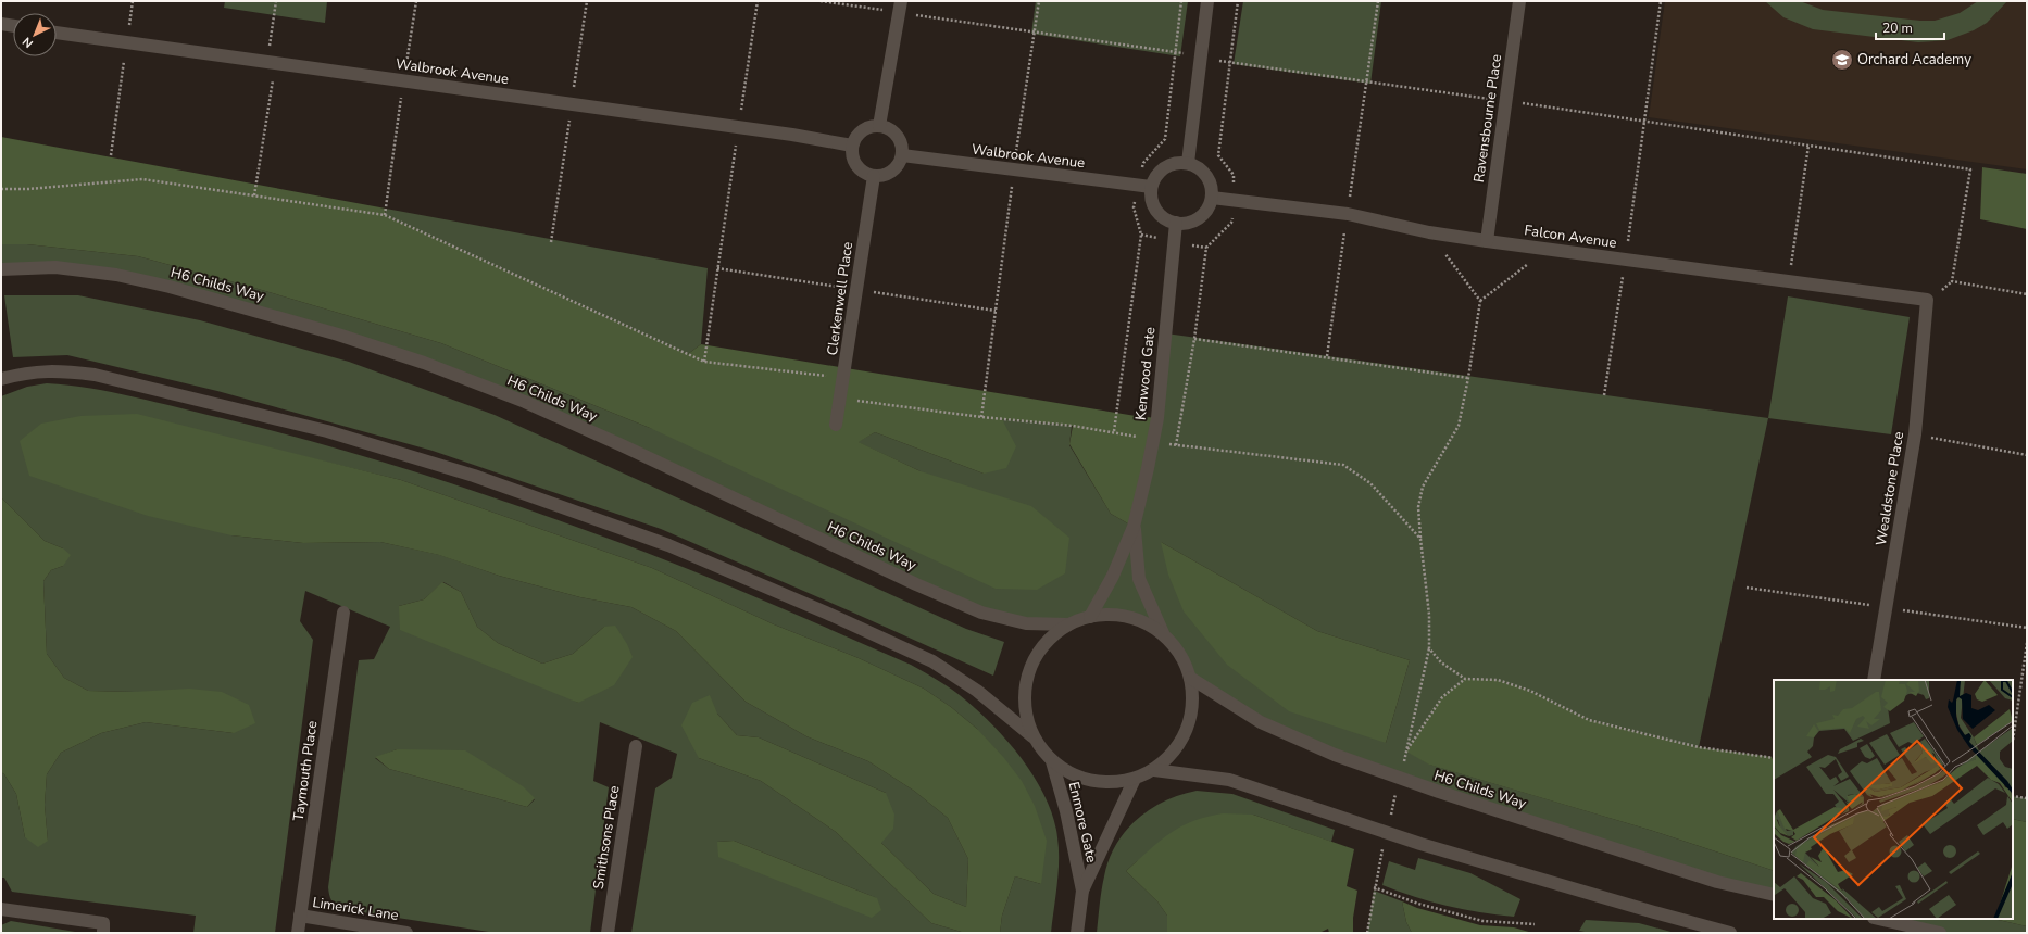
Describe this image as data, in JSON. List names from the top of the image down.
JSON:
{
  "streets": {
    "street": [
      "Walbrook Avenue",
      "Ravensbourne Place",
      "Falcon Avenue",
      "H6 Childs Way",
      "Clerkenwell Place",
      "Kenwood Gate",
      "Wealdstone Place",
      "Taymouth Place",
      "Enmore Gate",
      "Smithsons Place",
      "Limerick Lane"
    ]
  },
  "crossings": [
    ["Walbrook Avenue", "Falcon Avenue"],
    ["Walbrook Avenue", "Clerkenwell Place"],
    ["Walbrook Avenue", "Kenwood Gate"],
    ["Ravensbourne Place", "Falcon Avenue"],
    ["Falcon Avenue", "Kenwood Gate"],
    ["Falcon Avenue", "Wealdstone Place"],
    ["Taymouth Place", "Limerick Lane"]
  ],
  "places": {
    "school or university": ["Orchard Academy"]
  },
  "scale_bar": "20 m",
  "north": "bottom left"
}
